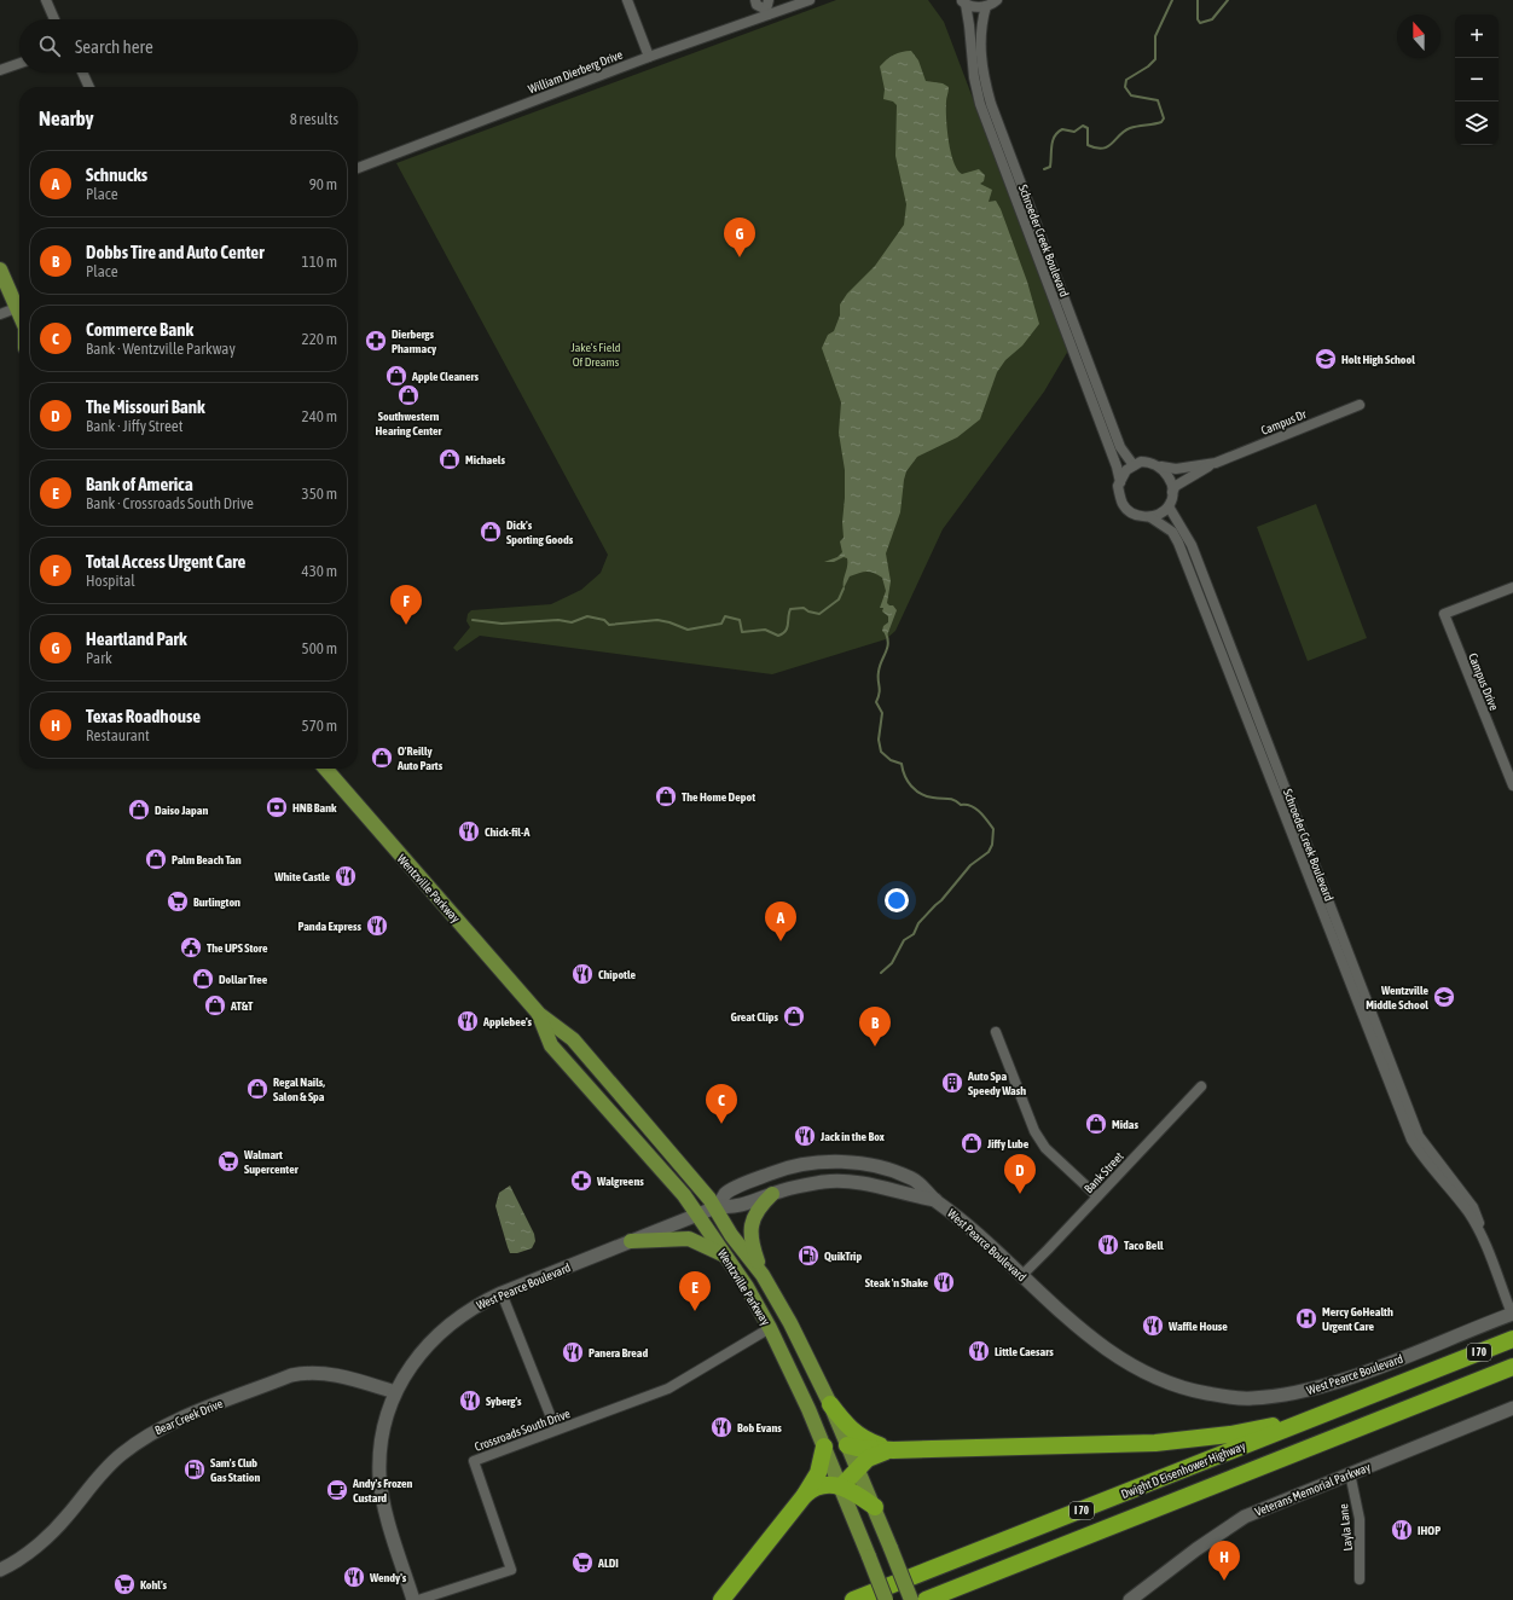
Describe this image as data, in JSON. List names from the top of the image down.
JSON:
{
  "streets": {
    "highway": ["I 70", "Dwight D Eisenhower Highway"],
    "main road": ["Wentzville Parkway"],
    "street": [
      "William Dierberg Drive",
      "Schroeder Creek Boulevard",
      "Campus Dr",
      "Campus Drive",
      "Bank Street",
      "West Pearce Boulevard",
      "Bear Creek Drive",
      "Crossroads South Drive",
      "Veterans Memorial Parkway",
      "Layla Lane"
    ]
  },
  "crossings": [
    ["Schroeder Creek Boulevard", "Campus Dr"],
    ["Schroeder Creek Boulevard", "West Pearce Boulevard"],
    ["Wentzville Parkway", "West Pearce Boulevard"],
    ["Wentzville Parkway", "Crossroads South Drive"],
    ["Bank Street", "West Pearce Boulevard"],
    ["West Pearce Boulevard", "Bear Creek Drive"],
    ["Veterans Memorial Parkway", "Layla Lane"]
  ],
  "parks": ["Jake's Field Of Dreams"],
  "places": {
    "pharmacy": ["Dierbergs Pharmacy", "Walgreens"],
    "school or university": ["Holt High School", "Wentzville Middle School"],
    "shop": [
      "Apple Cleaners",
      "Southwestern Hearing Center",
      "Michaels",
      "Dick's Sporting Goods",
      "O'Reilly Auto Parts",
      "The Home Depot",
      "Daiso Japan",
      "Palm Beach Tan",
      "Dollar Tree",
      "AT&T",
      "Great Clips",
      "Regal Nails, Salon & Spa",
      "Midas",
      "Jiffy Lube"
    ],
    "bank": ["HNB Bank"],
    "restaurant": [
      "Chick-fil-A",
      "White Castle",
      "Panda Express",
      "Chipotle",
      "Applebee's",
      "Jack in the Box",
      "Taco Bell",
      "Steak 'n Shake",
      "Waffle House",
      "Little Caesars",
      "Panera Bread",
      "Syberg's",
      "Bob Evans",
      "IHOP",
      "Wendy's"
    ],
    "supermarket": [
      "Burlington",
      "Walmart Supercenter",
      "ALDI",
      "Kohl's"
    ],
    "public building": ["The UPS Store"],
    "building": ["Auto Spa Speedy Wash"],
    "fuel station": ["QuikTrip", "Sam's Club Gas Station"],
    "hospital": ["Mercy GoHealth Urgent Care"],
    "cafe": ["Andy's Frozen Custard"]
  },
  "north": "top",
  "page": {
    "map_buttons": ["+", "−"],
    "search": "Search here",
    "heading": ["Nearby", "8 results"],
    "list": [
      {
        "mark": "A",
        "name": "Schnucks",
        "note": "Place",
        "value": "90 m"
      },
      {
        "mark": "B",
        "name": "Dobbs Tire and Auto Center",
        "note": "Place",
        "value": "110 m"
      },
      {
        "mark": "C",
        "name": "Commerce Bank",
        "note": "Bank · Wentzville Parkway",
        "value": "220 m"
      },
      {
        "mark": "D",
        "name": "The Missouri Bank",
        "note": "Bank · Jiffy Street",
        "value": "240 m"
      },
      {
        "mark": "E",
        "name": "Bank of America",
        "note": "Bank · Crossroads South Drive",
        "value": "350 m"
      },
      {
        "mark": "F",
        "name": "Total Access Urgent Care",
        "note": "Hospital",
        "value": "430 m"
      },
      {
        "mark": "G",
        "name": "Heartland Park",
        "note": "Park",
        "value": "500 m"
      },
      {
        "mark": "H",
        "name": "Texas Roadhouse",
        "note": "Restaurant",
        "value": "570 m"
      }
    ],
    "pins": [
      "G",
      "F",
      "A",
      "B",
      "C",
      "D",
      "E",
      "H"
    ]
  }
}
